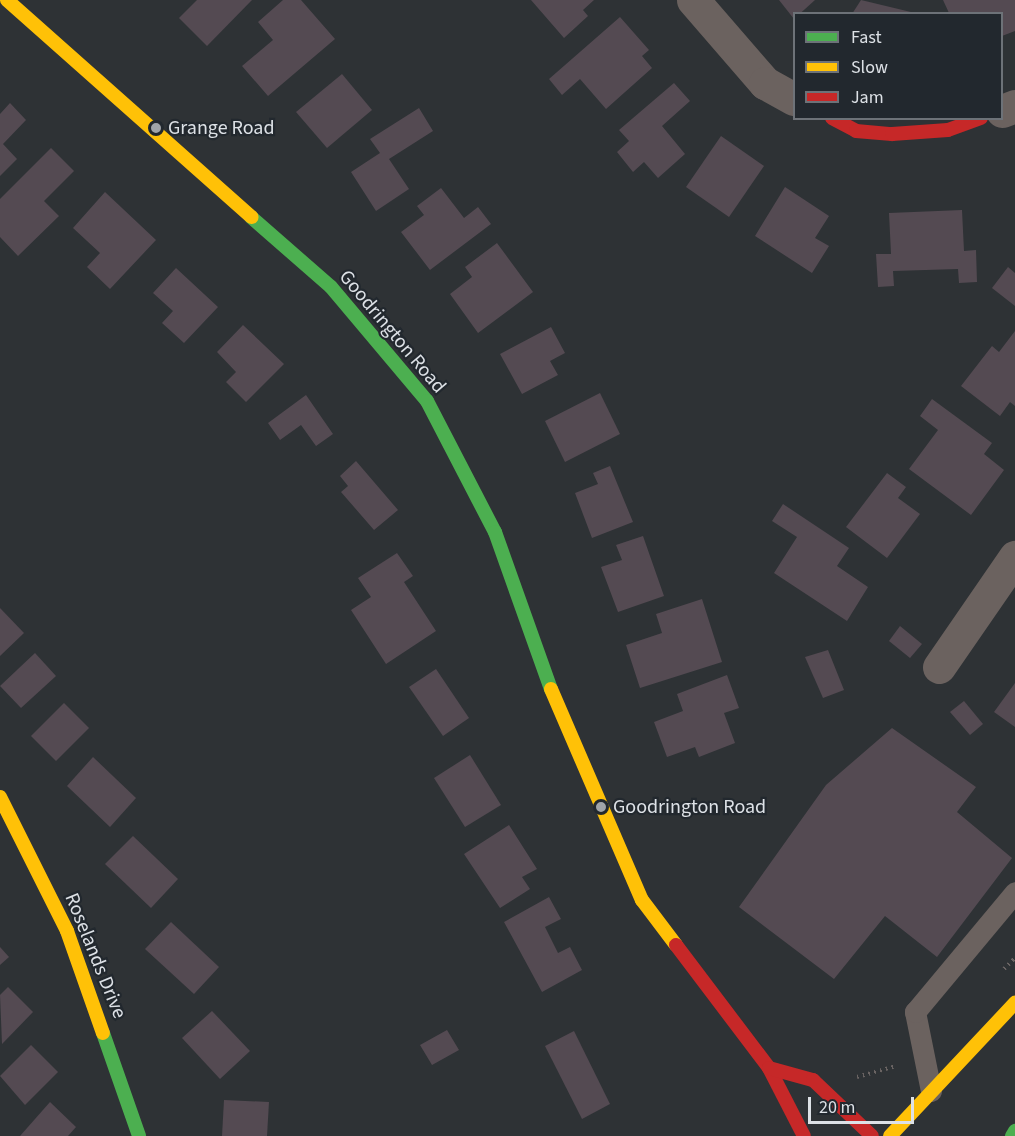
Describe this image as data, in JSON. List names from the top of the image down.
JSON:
{
  "streets": {
    "street": ["Goodrington Road", "Roselands Drive"]
  },
  "places": ["Grange Road", "Goodrington Road"],
  "legend": ["Fast", "Slow", "Jam"],
  "scale_bar": "20 m"
}
